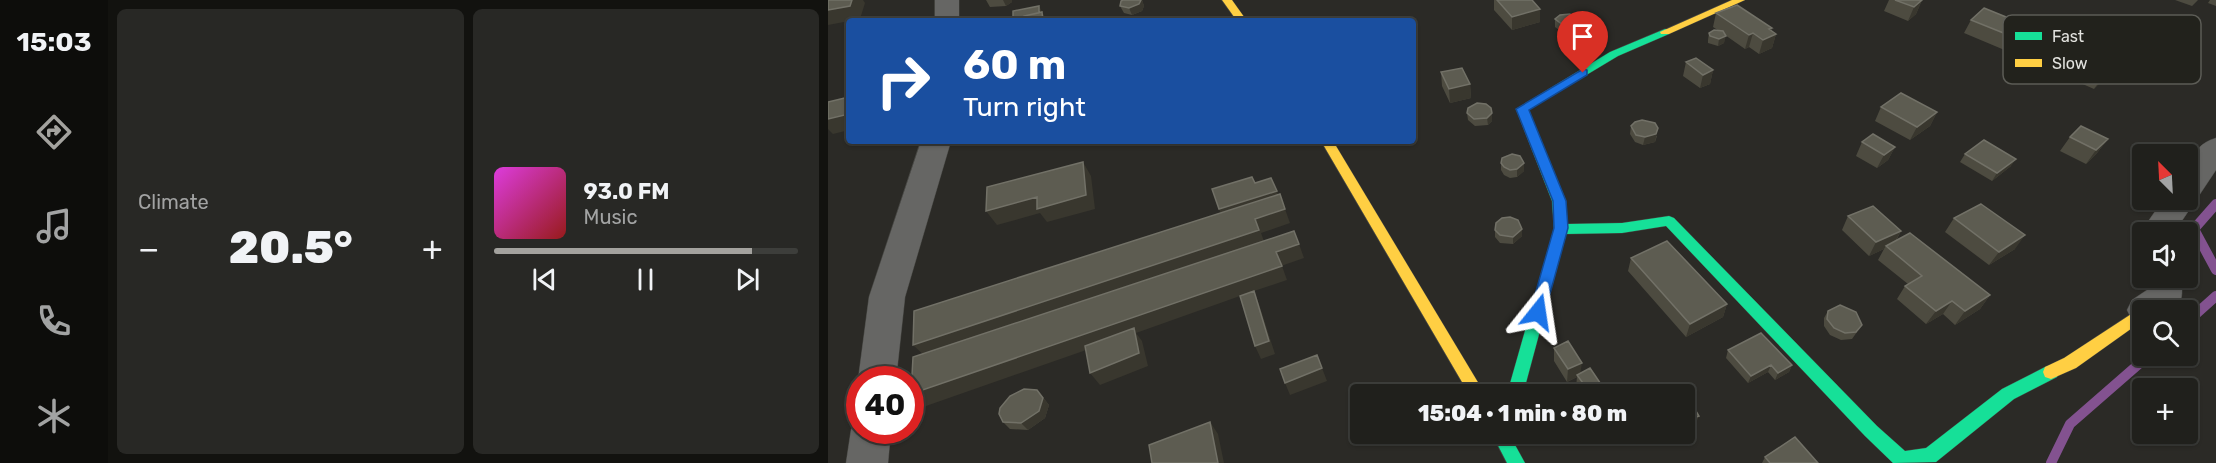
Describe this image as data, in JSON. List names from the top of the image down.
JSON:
{
  "legend": ["Fast", "Slow"],
  "north": "top left",
  "page": {
    "tabs": "15:03",
    "tile": "Climate",
    "turn": ["60 m", "Turn right"],
    "map_buttons": "+",
    "song": ["93.0 FM", "Music"],
    "heat": ["−", "20.5°", "+"],
    "limit": "40",
    "trip": "15:04 · 1 min · 80 m"
  }
}
